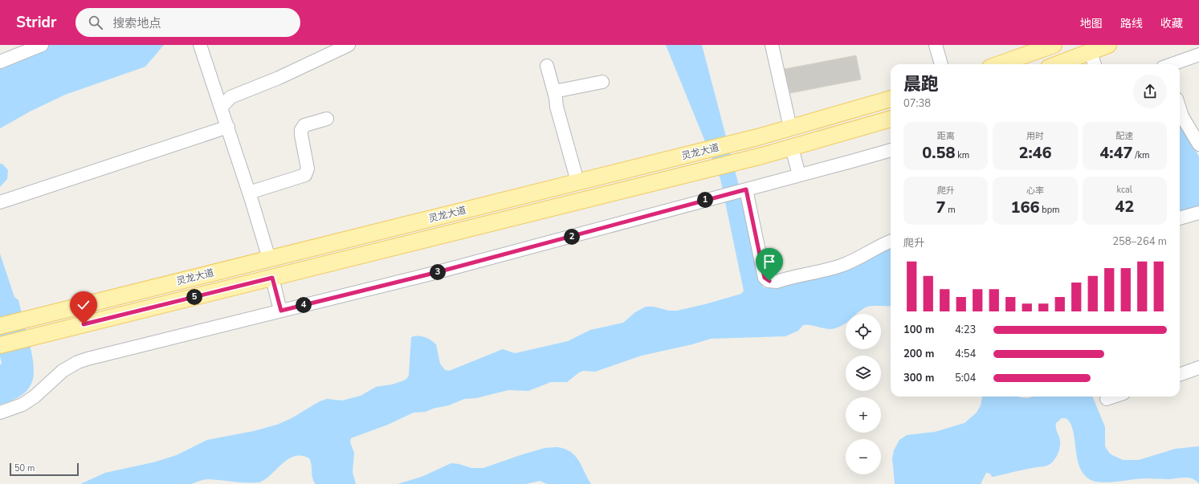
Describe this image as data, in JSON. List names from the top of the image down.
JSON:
{
  "streets": {
    "main road": ["灵龙大道"]
  },
  "scale_bar": "50 m",
  "page": {
    "header": "Stridr",
    "search": "搜索地点",
    "nav": ["地图", "路线", "收藏"],
    "heading": ["晨跑", "07:38"],
    "stats": [
      ["距离", "0.58 km"],
      ["用时", "2:46"],
      ["配速", "4:47 /km"],
      ["爬升", "7 m"],
      ["心率", "166 bpm"],
      ["kcal", "42"]
    ],
    "pins": [
      "1",
      "2",
      "3",
      "5",
      "4"
    ],
    "chart": ["爬升", "258–264 m"],
    "map_buttons": ["+", "−"],
    "list": [
      {
        "name": "100 m",
        "note": "4:23"
      },
      {
        "name": "200 m",
        "note": "4:54"
      },
      {
        "name": "300 m",
        "note": "5:04"
      }
    ],
    "scale": "50 m"
  }
}
